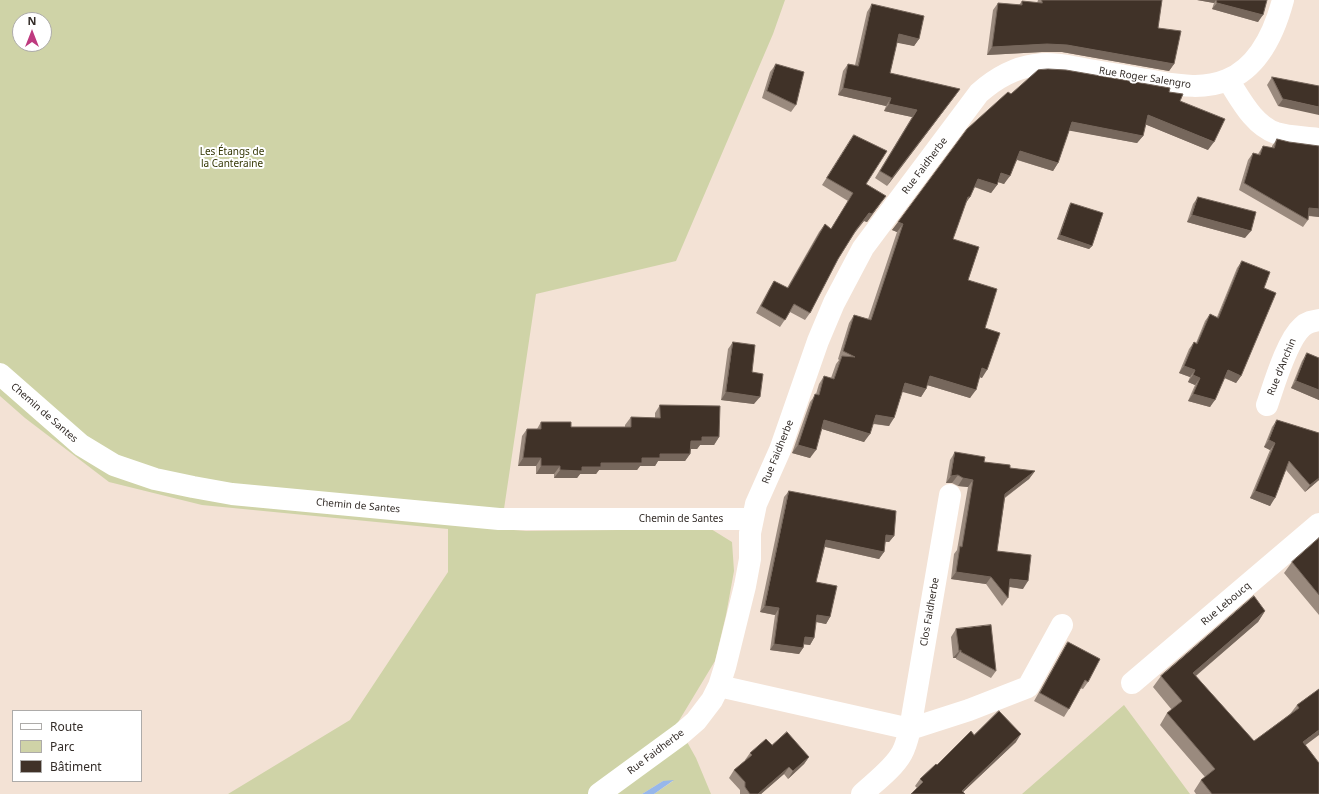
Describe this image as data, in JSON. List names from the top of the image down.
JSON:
{
  "streets": {
    "street": [
      "Rue Roger Salengro",
      "Rue Faidherbe",
      "Rue d'Anchin",
      "Chemin de Santes",
      "Rue Leboucq",
      "Clos Faidherbe"
    ]
  },
  "crossings": [
    ["Rue Roger Salengro", "Rue Faidherbe"],
    ["Rue Faidherbe", "Chemin de Santes"]
  ],
  "parks": ["Les Étangs de la Canteraine"],
  "legend": ["Route", "Parc", "Bâtiment"],
  "north": "top"
}
